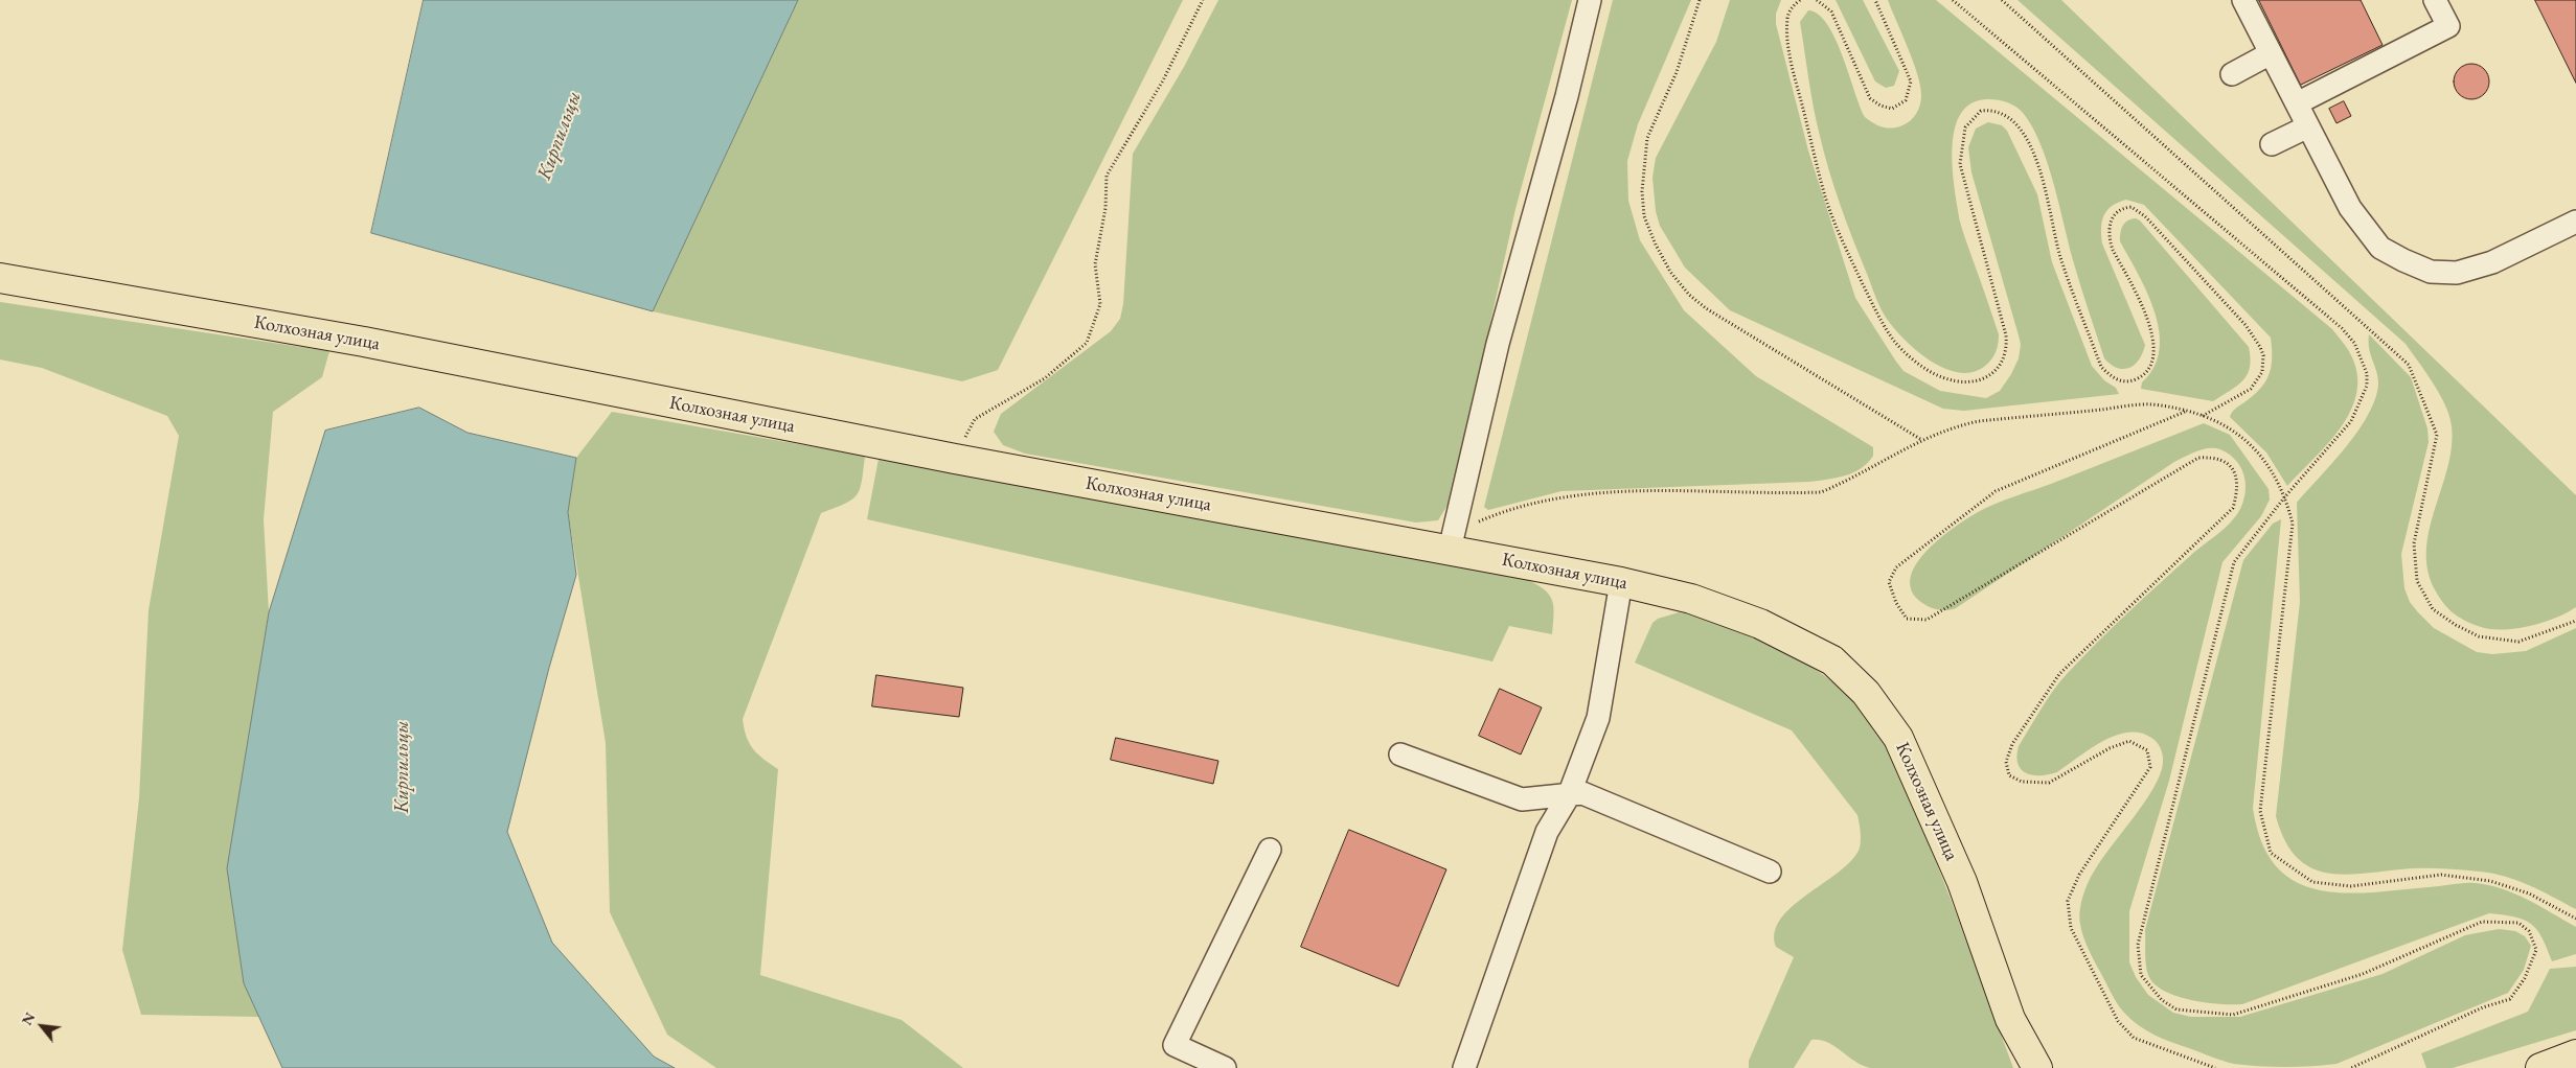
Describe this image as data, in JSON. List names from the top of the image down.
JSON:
{
  "streets": {
    "main road": ["Колхозная улица"]
  },
  "water": ["Кирпильцы"],
  "north": "top left"
}
